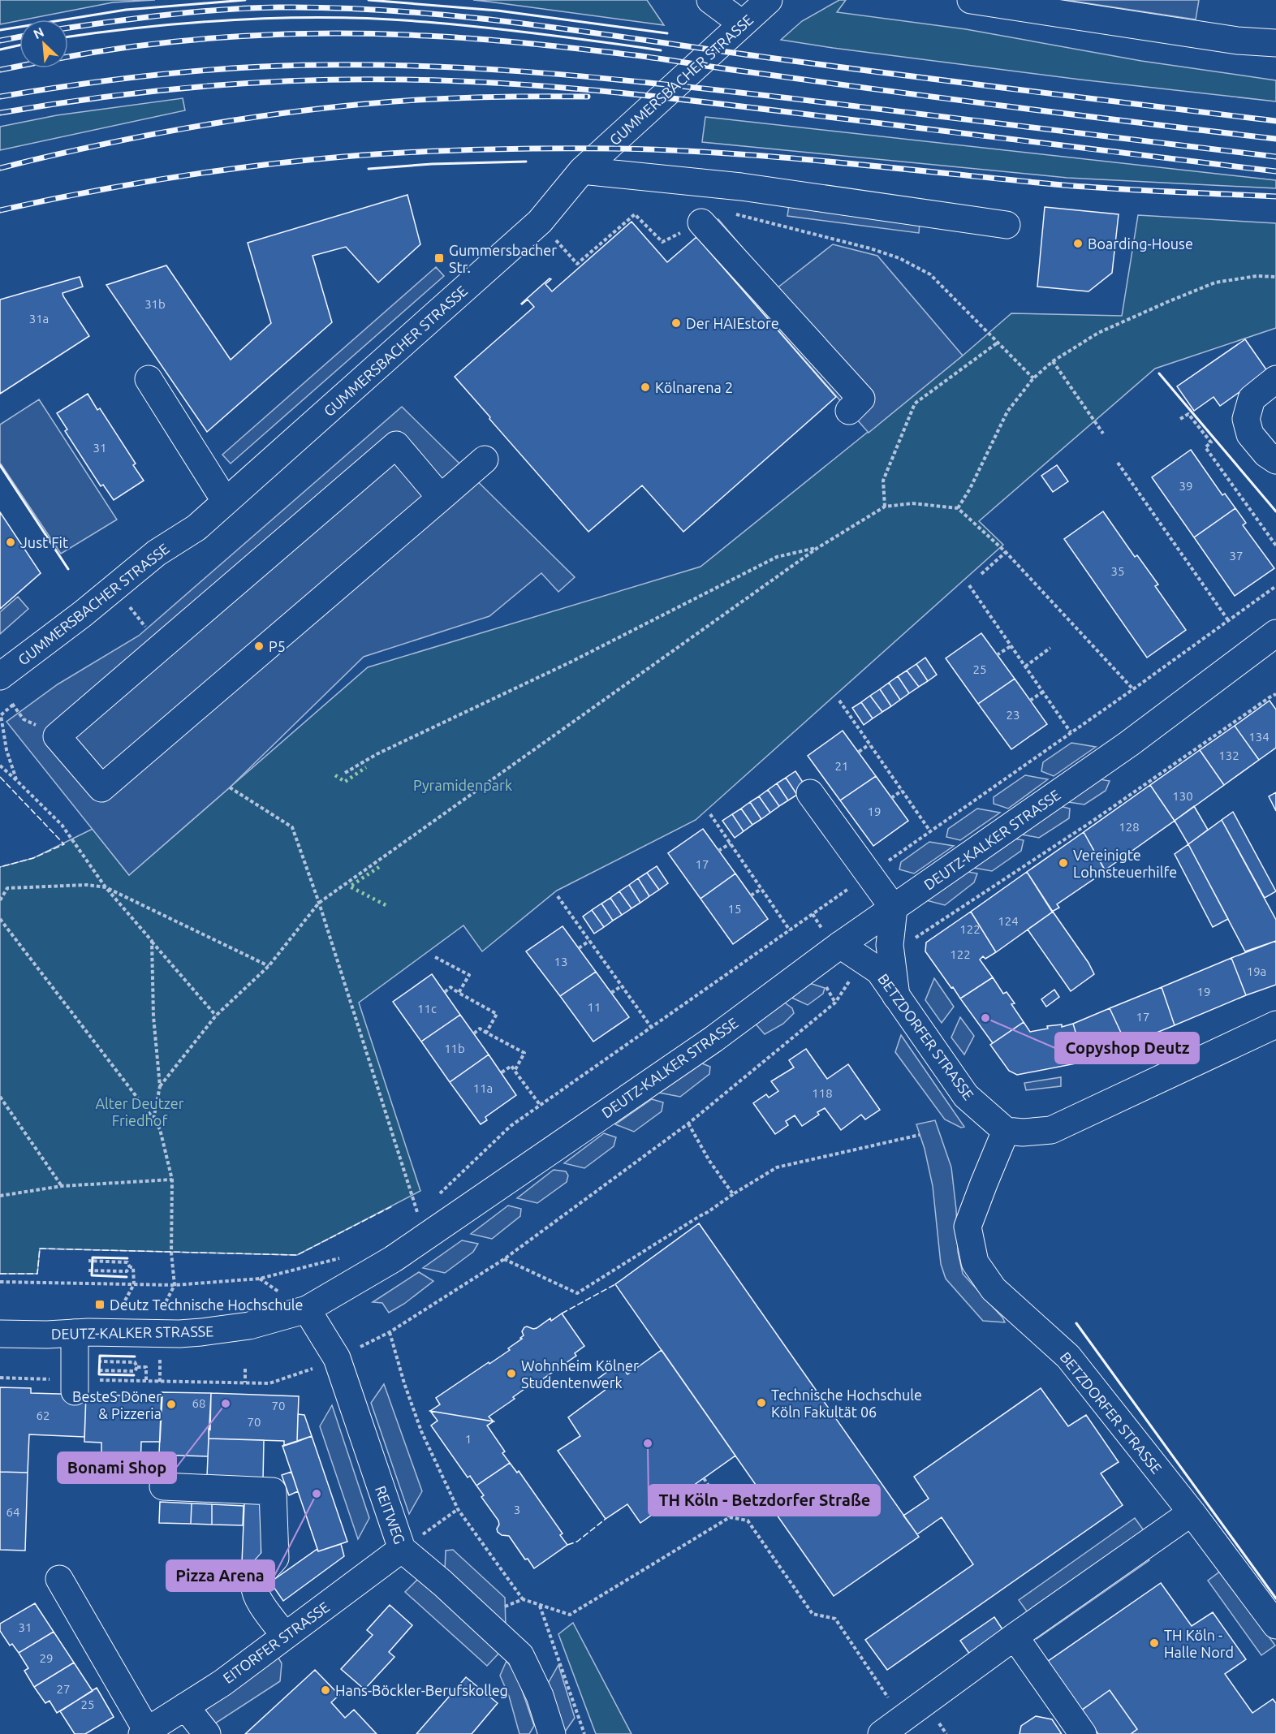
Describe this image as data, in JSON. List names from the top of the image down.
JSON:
{
  "streets": {
    "street": [
      "GUMMERSBACHER STRASSE",
      "DEUTZ-KALKER STRASSE",
      "BETZDORFER STRASSE",
      "REITWEG",
      "EITORFER STRASSE"
    ]
  },
  "crossings": [
    ["DEUTZ-KALKER STRASSE", "BETZDORFER STRASSE"],
    ["DEUTZ-KALKER STRASSE", "REITWEG"],
    ["REITWEG", "EITORFER STRASSE"]
  ],
  "parks": ["Pyramidenpark", "Alter Deutzer Friedhof"],
  "places": {
    "other": [
      "Boarding-House",
      "Der HAIEstore",
      "Kölnarena 2",
      "Just Fit",
      "P5",
      "Vereinigte Lohnsteuerhilfe",
      "Copyshop Deutz",
      "Wohnheim Kölner Studentenwerk",
      "Technische Hochschule Köln Fakultät 06",
      "Bonami Shop",
      "BesteS Döner & Pizzeria",
      "TH Köln - Betzdorfer Straße",
      "Pizza Arena",
      "TH Köln - Halle Nord",
      "Hans-Böckler-Berufskolleg"
    ],
    "transit": ["Gummersbacher Str.", "Deutz Technische Hochschule"]
  },
  "house_numbers": [
    "31b",
    "31a",
    "31",
    "39",
    "37",
    "35",
    "25",
    "23",
    "134",
    "132",
    "21",
    "130",
    "19",
    "128",
    "17",
    "15",
    "124",
    "122",
    "122",
    "13",
    "19a",
    "19",
    "11",
    "11c",
    "17",
    "11b",
    "11a",
    "118",
    "68",
    "70",
    "62",
    "70",
    "1",
    "3",
    "64",
    "31",
    "29",
    "27",
    "25"
  ],
  "north": "top left"
}
